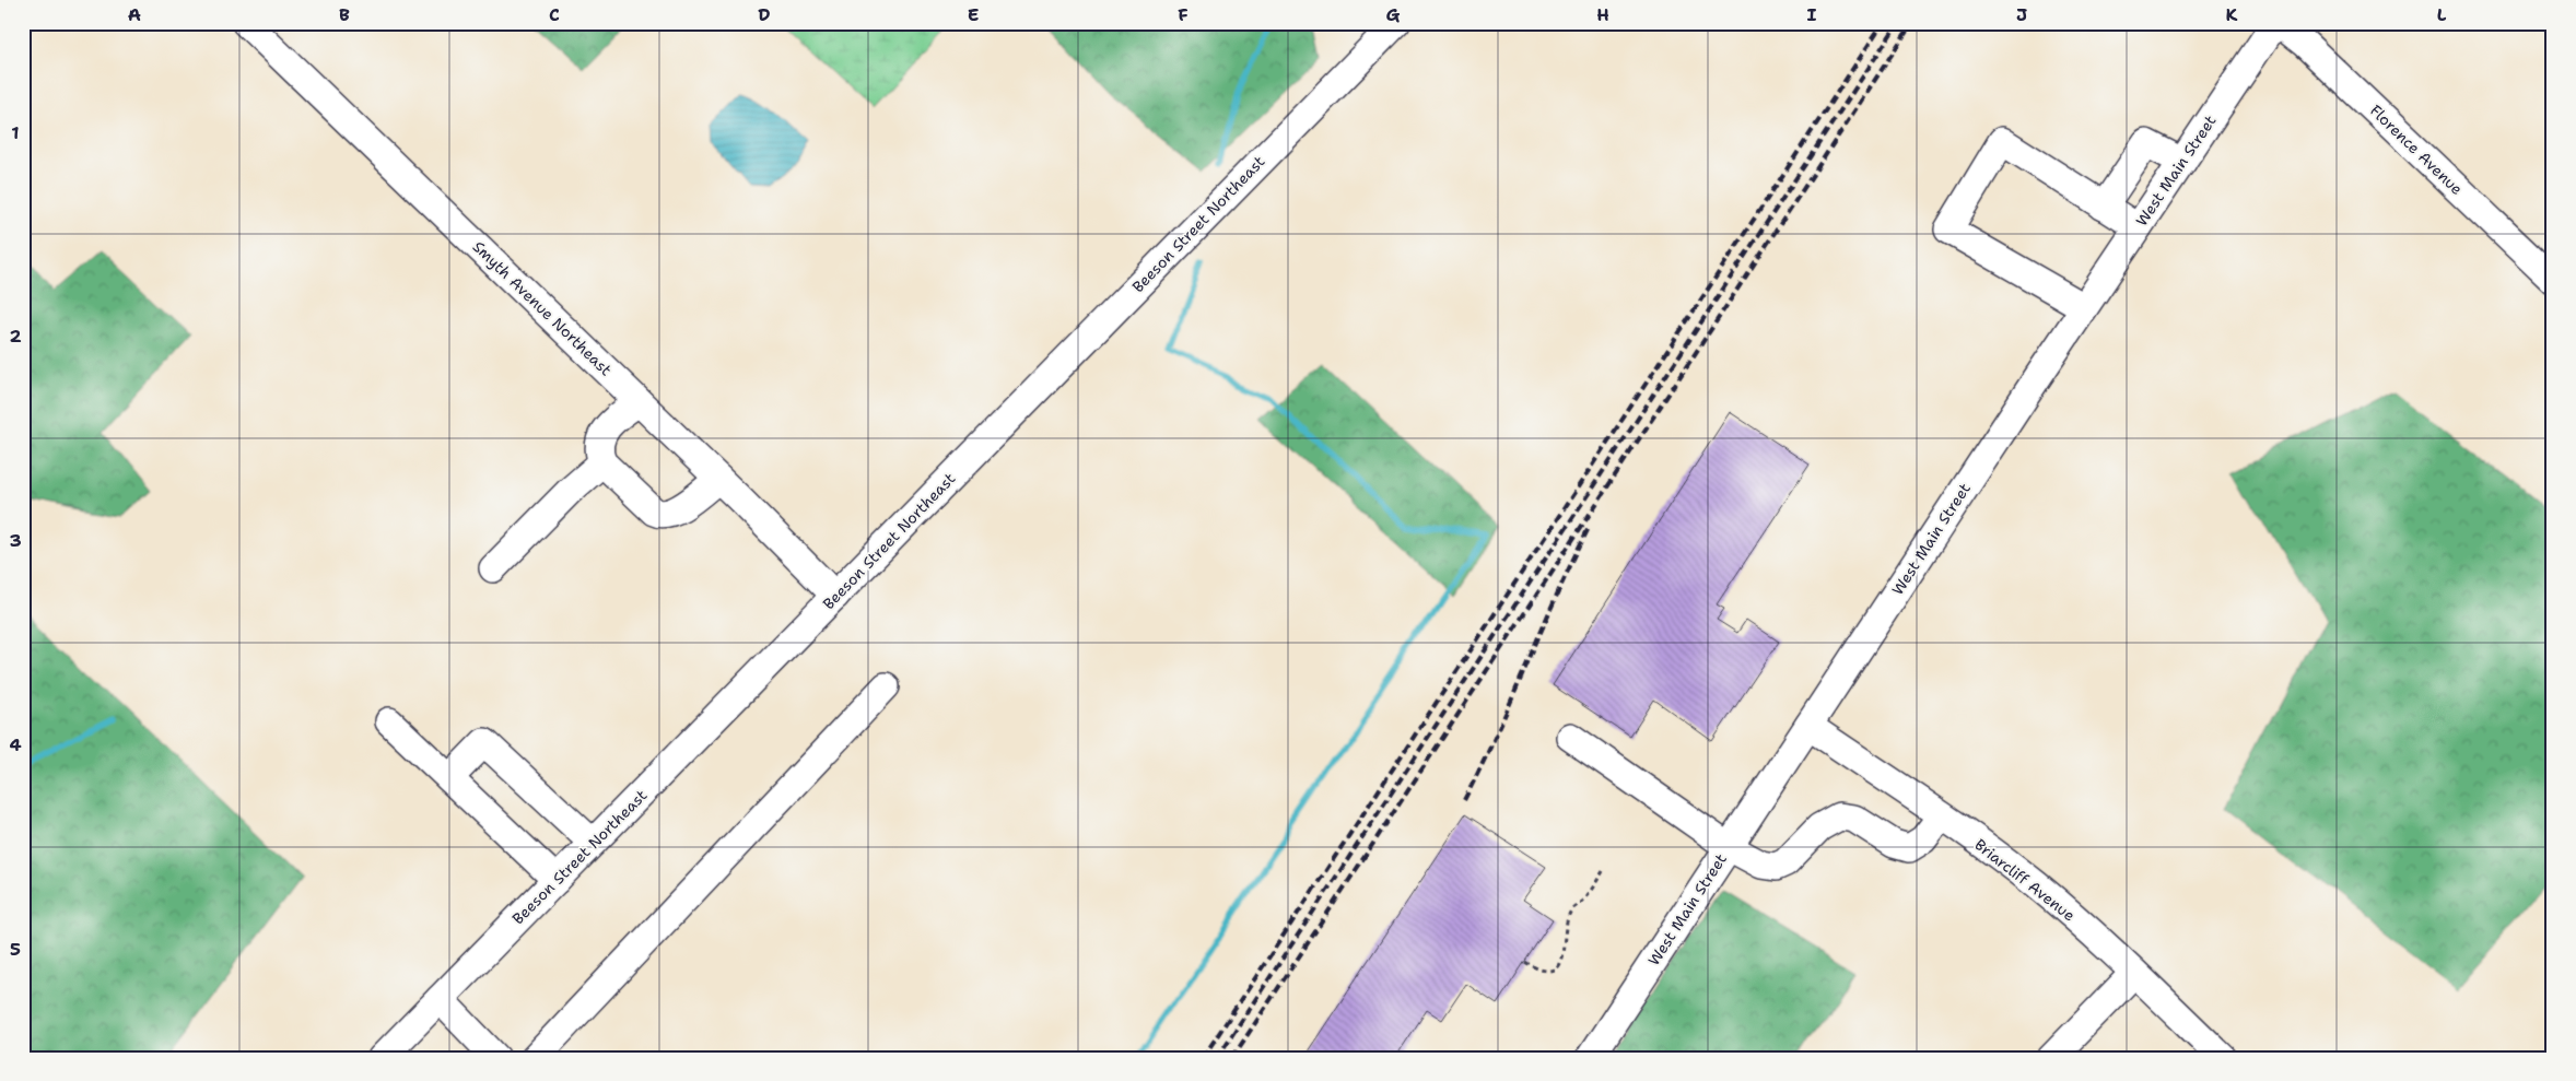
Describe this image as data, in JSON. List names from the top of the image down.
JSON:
{
  "streets": {
    "street": [
      "Florence Avenue",
      "West Main Street",
      "Beeson Street Northeast",
      "Smyth Avenue Northeast",
      "Briarcliff Avenue"
    ]
  },
  "crossings": [
    ["Florence Avenue", "West Main Street"],
    ["West Main Street", "Briarcliff Avenue"],
    ["Beeson Street Northeast", "Smyth Avenue Northeast"]
  ],
  "grid": {
    "columns": [
      "A",
      "B",
      "C",
      "D",
      "E",
      "F",
      "G",
      "H",
      "I",
      "J",
      "K",
      "L"
    ],
    "rows": [
      "1",
      "2",
      "3",
      "4",
      "5"
    ]
  }
}
